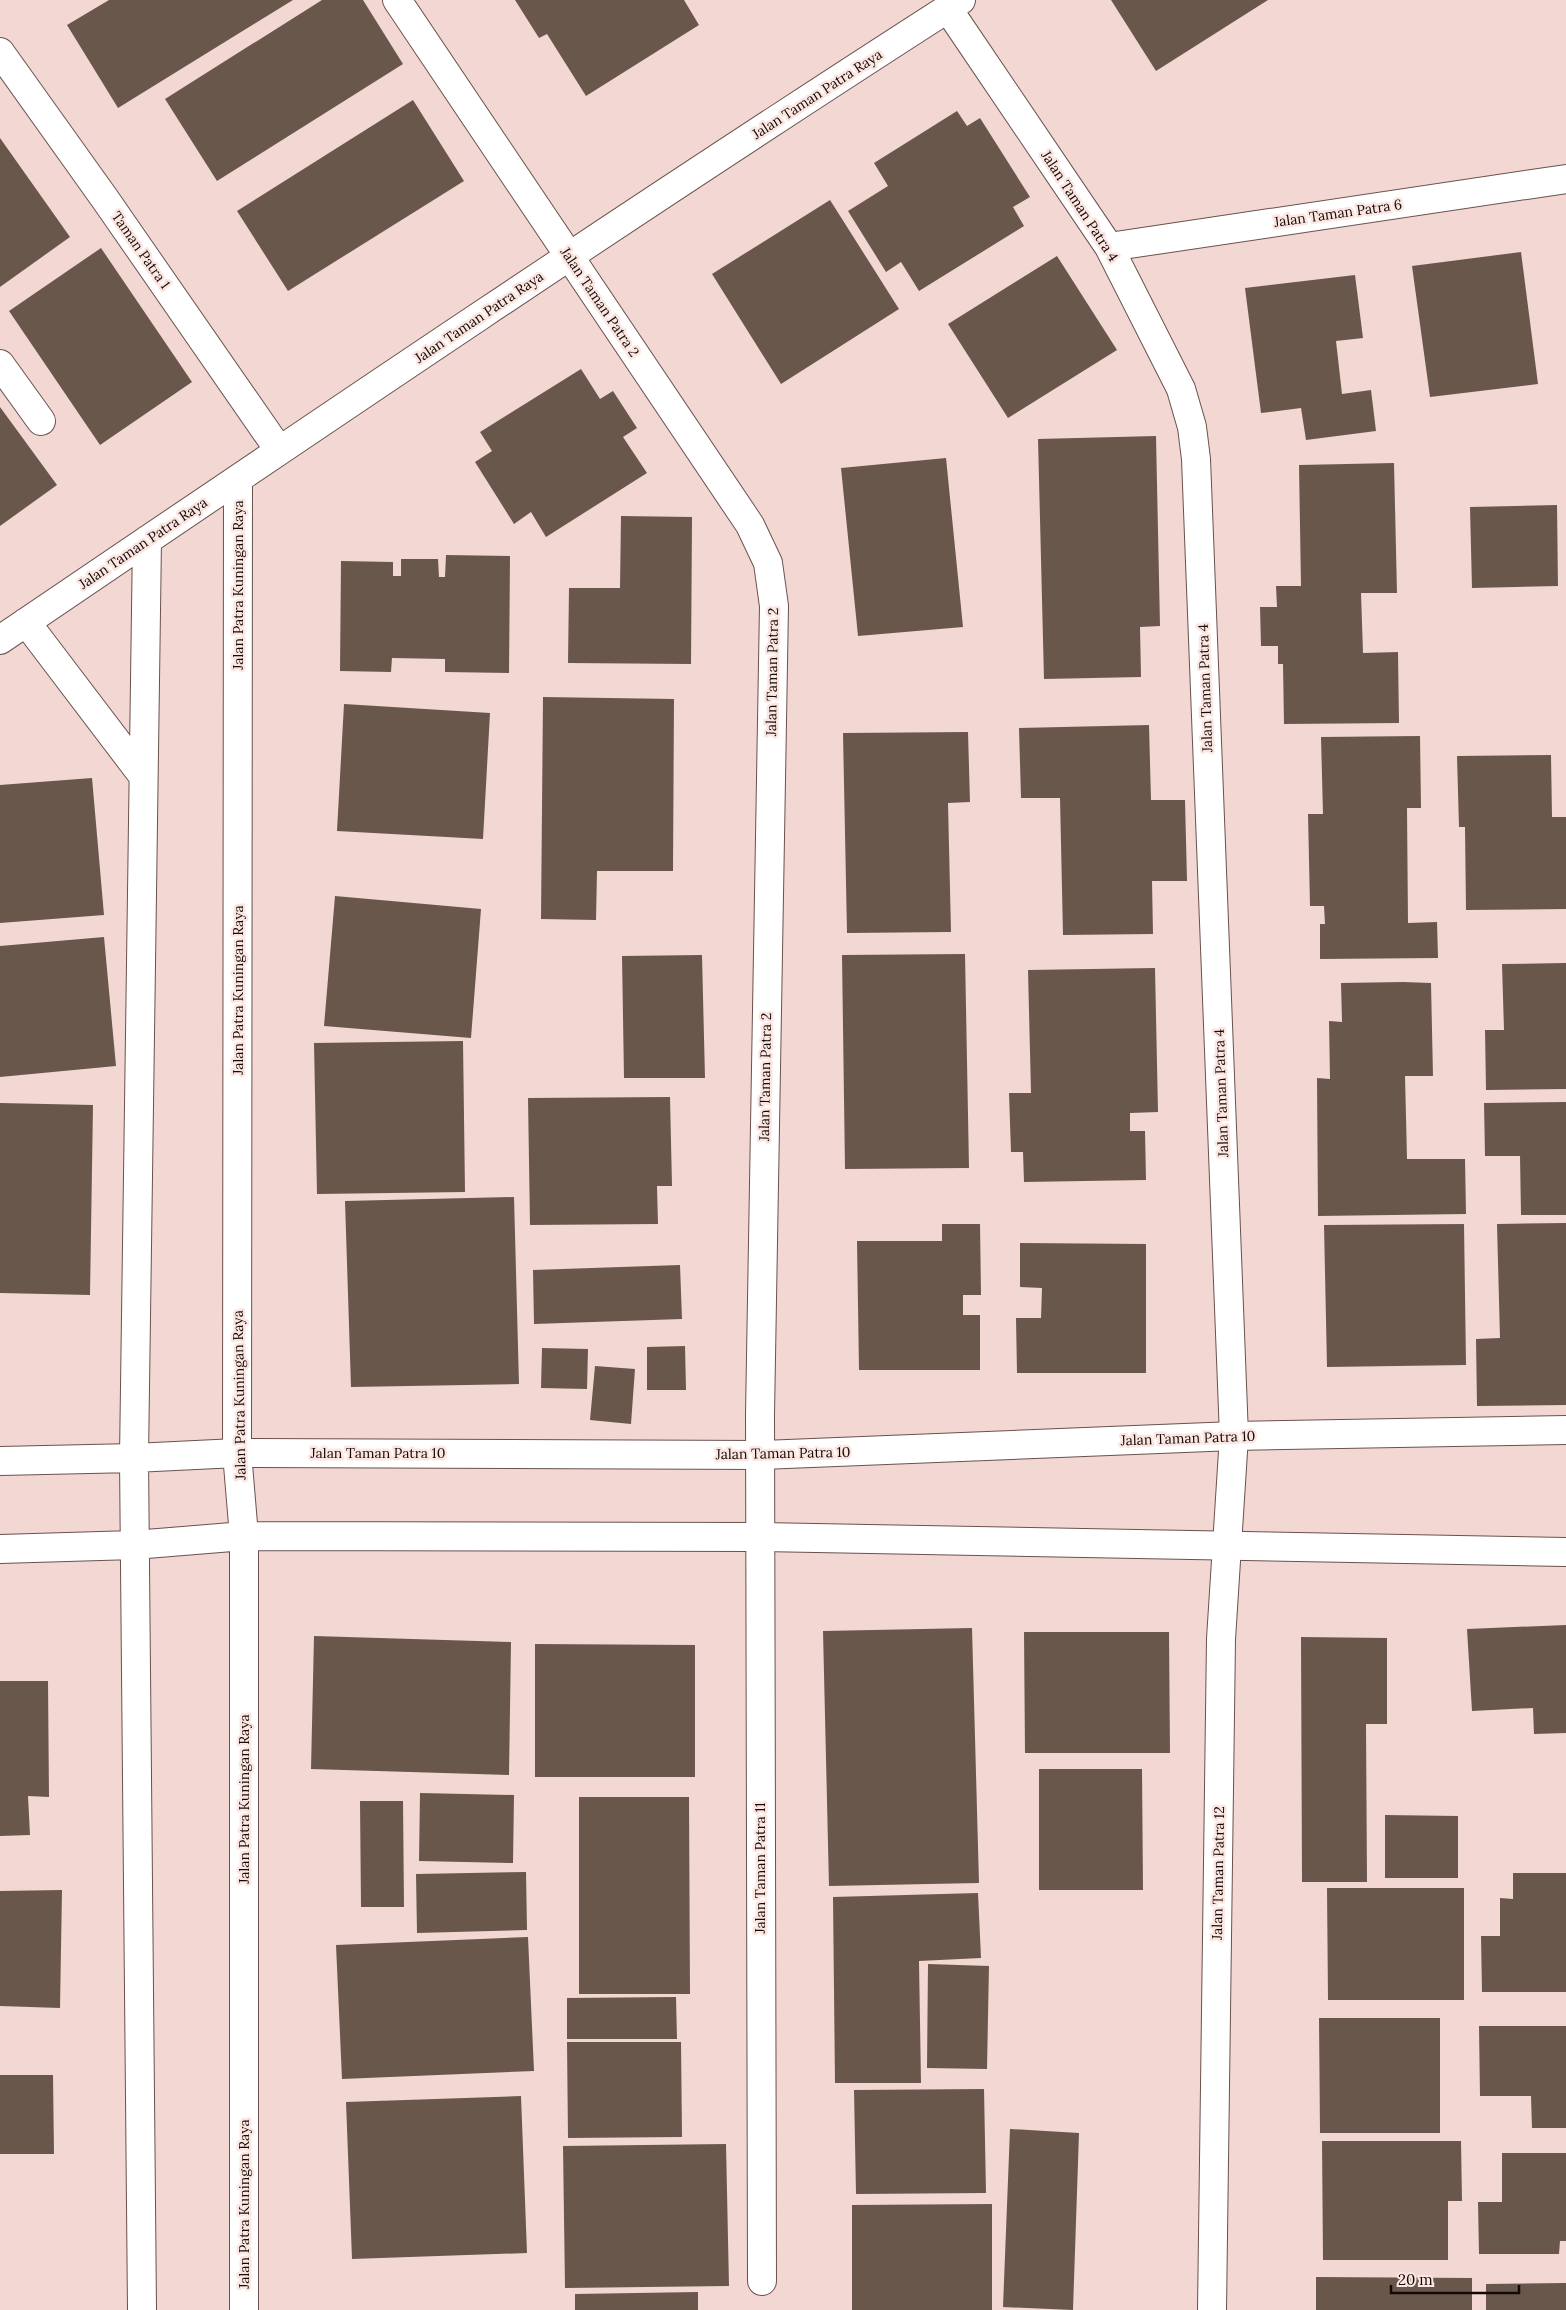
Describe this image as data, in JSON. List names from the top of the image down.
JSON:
{
  "streets": {
    "street": [
      "Jalan Taman Patra Raya",
      "Jalan Taman Patra 4",
      "Jalan Taman Patra 6",
      "Taman Patra 1",
      "Jalan Taman Patra 2",
      "Jalan Patra Kuningan Raya",
      "Jalan Taman Patra 10",
      "Jalan Taman Patra 11",
      "Jalan Taman Patra 12"
    ]
  },
  "crossings": [
    ["Jalan Taman Patra Raya", "Jalan Taman Patra 4"],
    ["Jalan Taman Patra Raya", "Taman Patra 1"],
    ["Jalan Taman Patra Raya", "Jalan Taman Patra 2"],
    ["Jalan Taman Patra Raya", "Jalan Patra Kuningan Raya"],
    ["Jalan Taman Patra 4", "Jalan Taman Patra 6"],
    ["Jalan Taman Patra 4", "Jalan Taman Patra 10"],
    ["Jalan Taman Patra 4", "Jalan Taman Patra 12"],
    ["Jalan Taman Patra 2", "Jalan Taman Patra 10"],
    ["Jalan Taman Patra 2", "Jalan Taman Patra 11"],
    ["Jalan Patra Kuningan Raya", "Jalan Taman Patra 10"],
    ["Jalan Taman Patra 10", "Jalan Taman Patra 11"],
    ["Jalan Taman Patra 10", "Jalan Taman Patra 12"]
  ],
  "scale_bar": "20 m"
}
